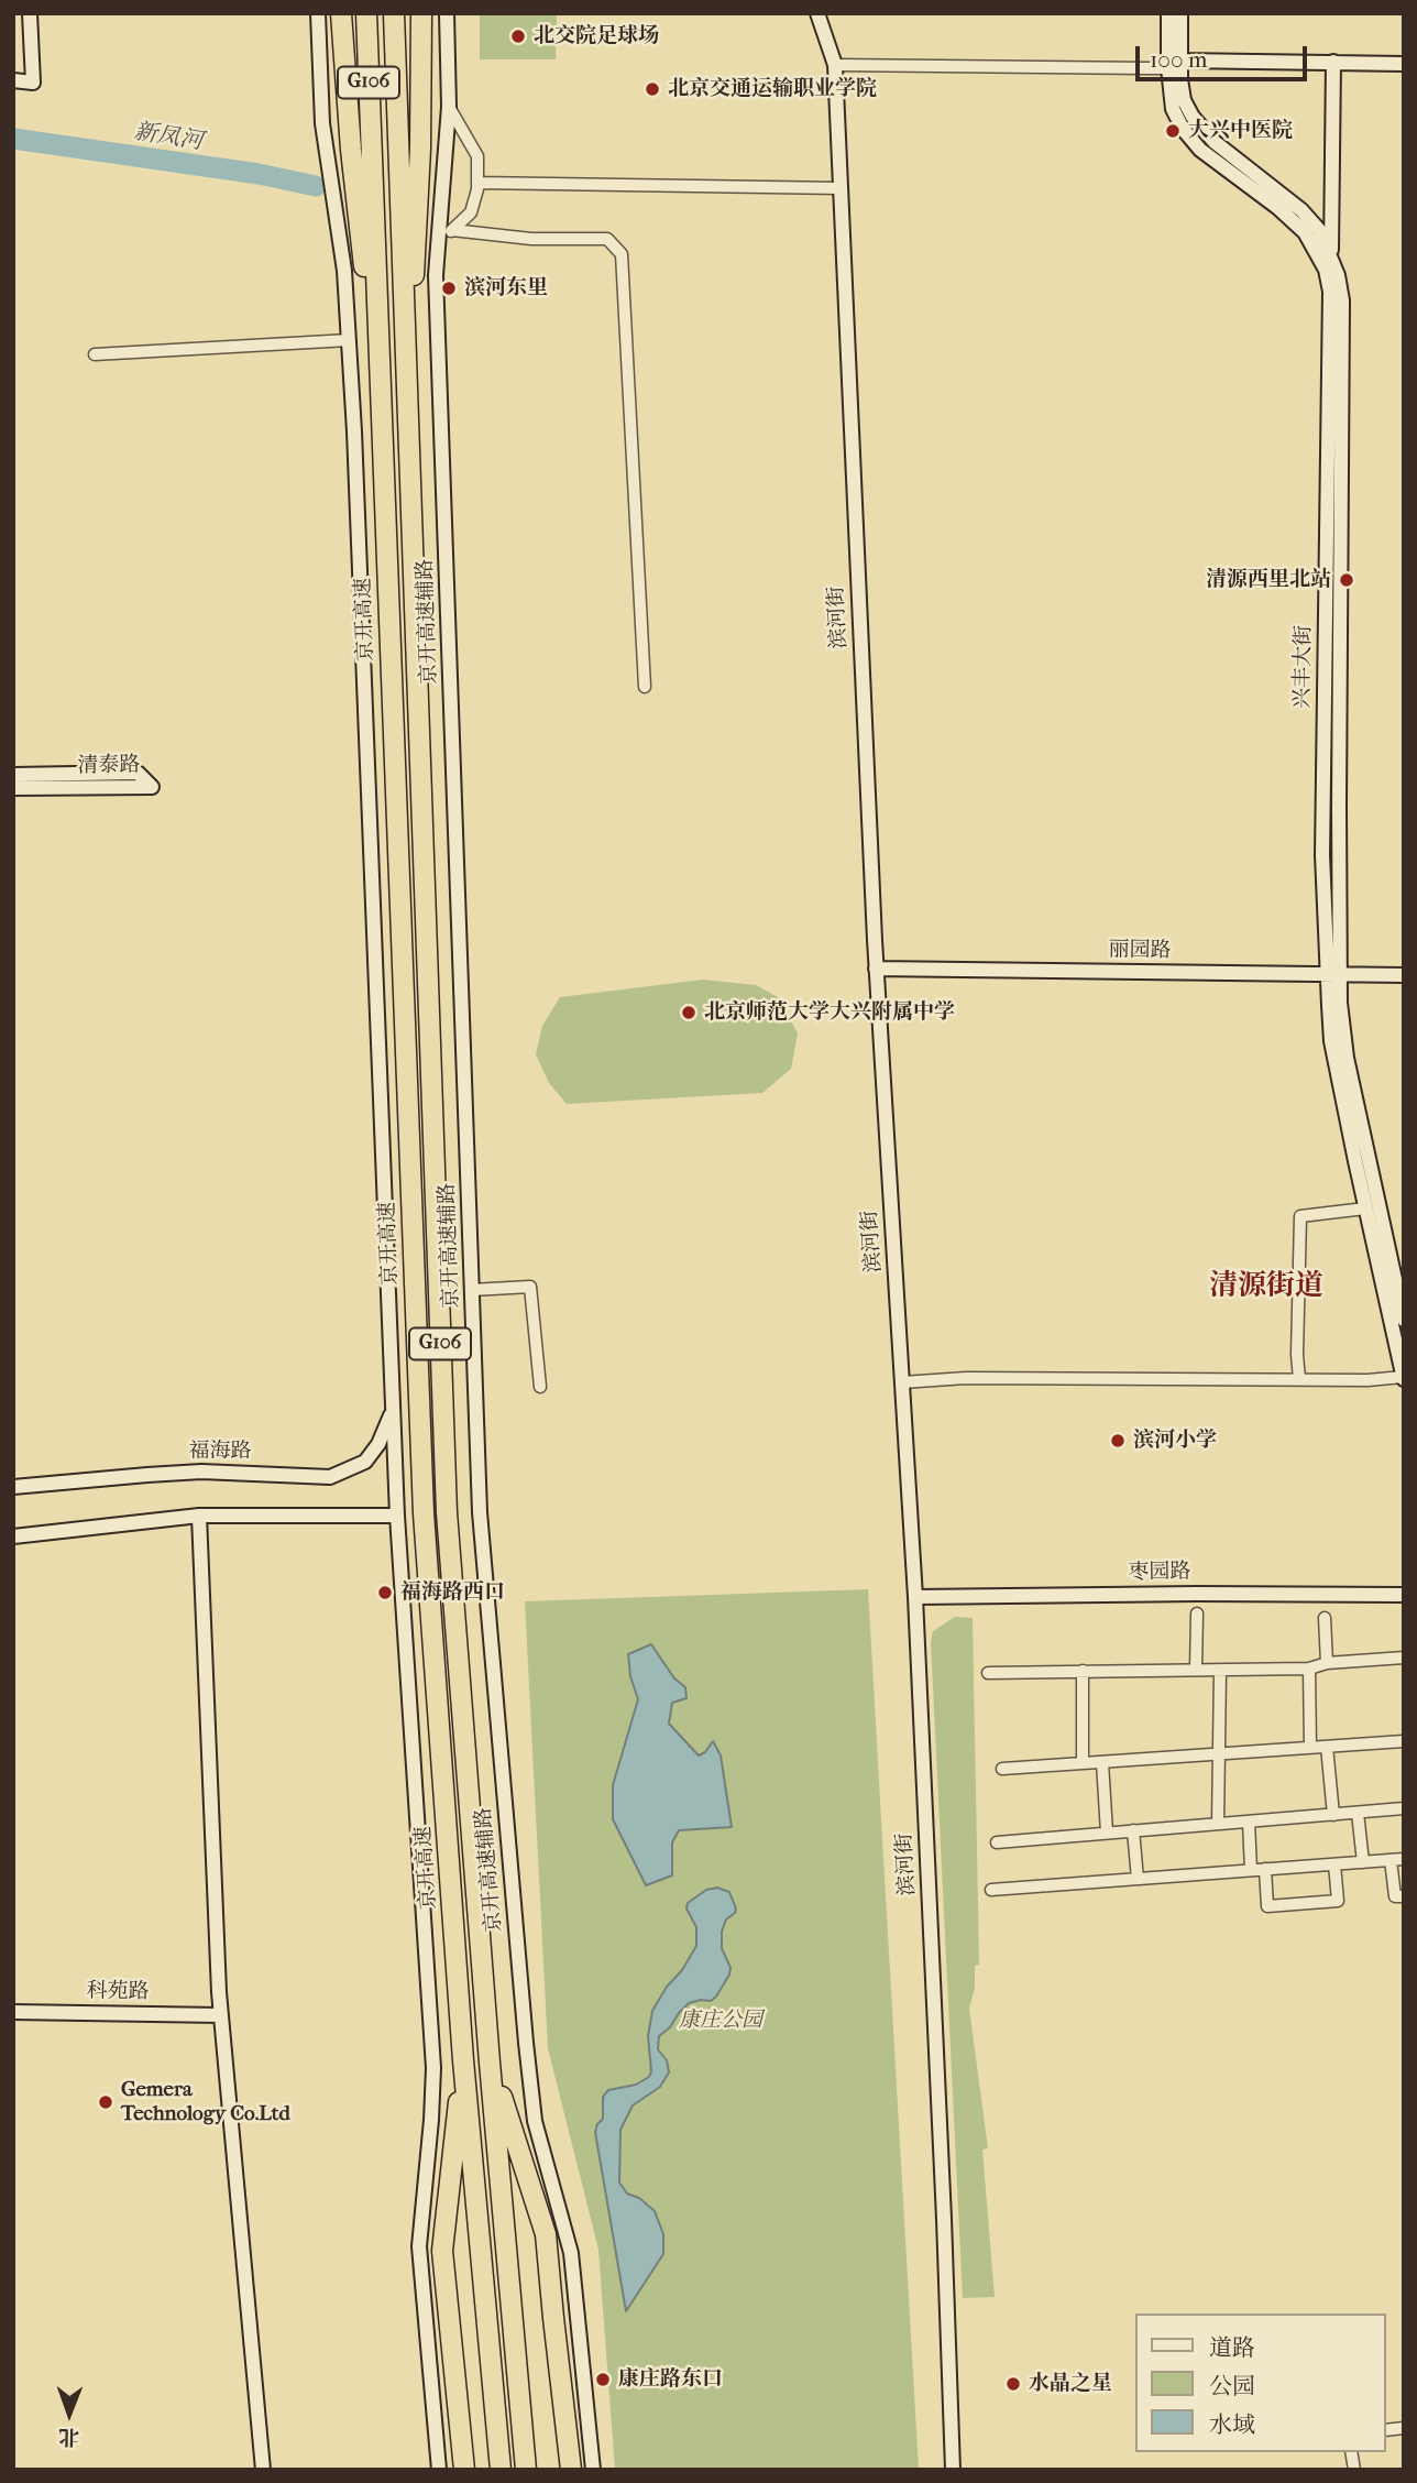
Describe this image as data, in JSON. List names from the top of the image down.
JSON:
{
  "streets": {
    "highway": ["G106", "京开高速"],
    "main road": [
      "滨河街",
      "京开高速辅路",
      "兴丰大街",
      "清泰路",
      "丽园路",
      "福海路",
      "枣园路",
      "科苑路"
    ]
  },
  "crossings": [
    ["G106", "京开高速"],
    ["滨河街", "丽园路"],
    ["滨河街", "枣园路"],
    ["兴丰大街", "丽园路"]
  ],
  "districts": ["清源街道"],
  "water": ["新凤河"],
  "parks": ["康庄公园"],
  "places": [
    "北交院足球场",
    "北京交通运输职业学院",
    "大兴中医院",
    "滨河东里",
    "清源西里北站",
    "北京师范大学大兴附属中学",
    "滨河小学",
    "福海路西口",
    "Gemera Technology Co.Ltd",
    "康庄路东口",
    "水晶之星"
  ],
  "legend": ["道路", "公园", "水域"],
  "scale_bar": "100 m",
  "north": "bottom"
}
